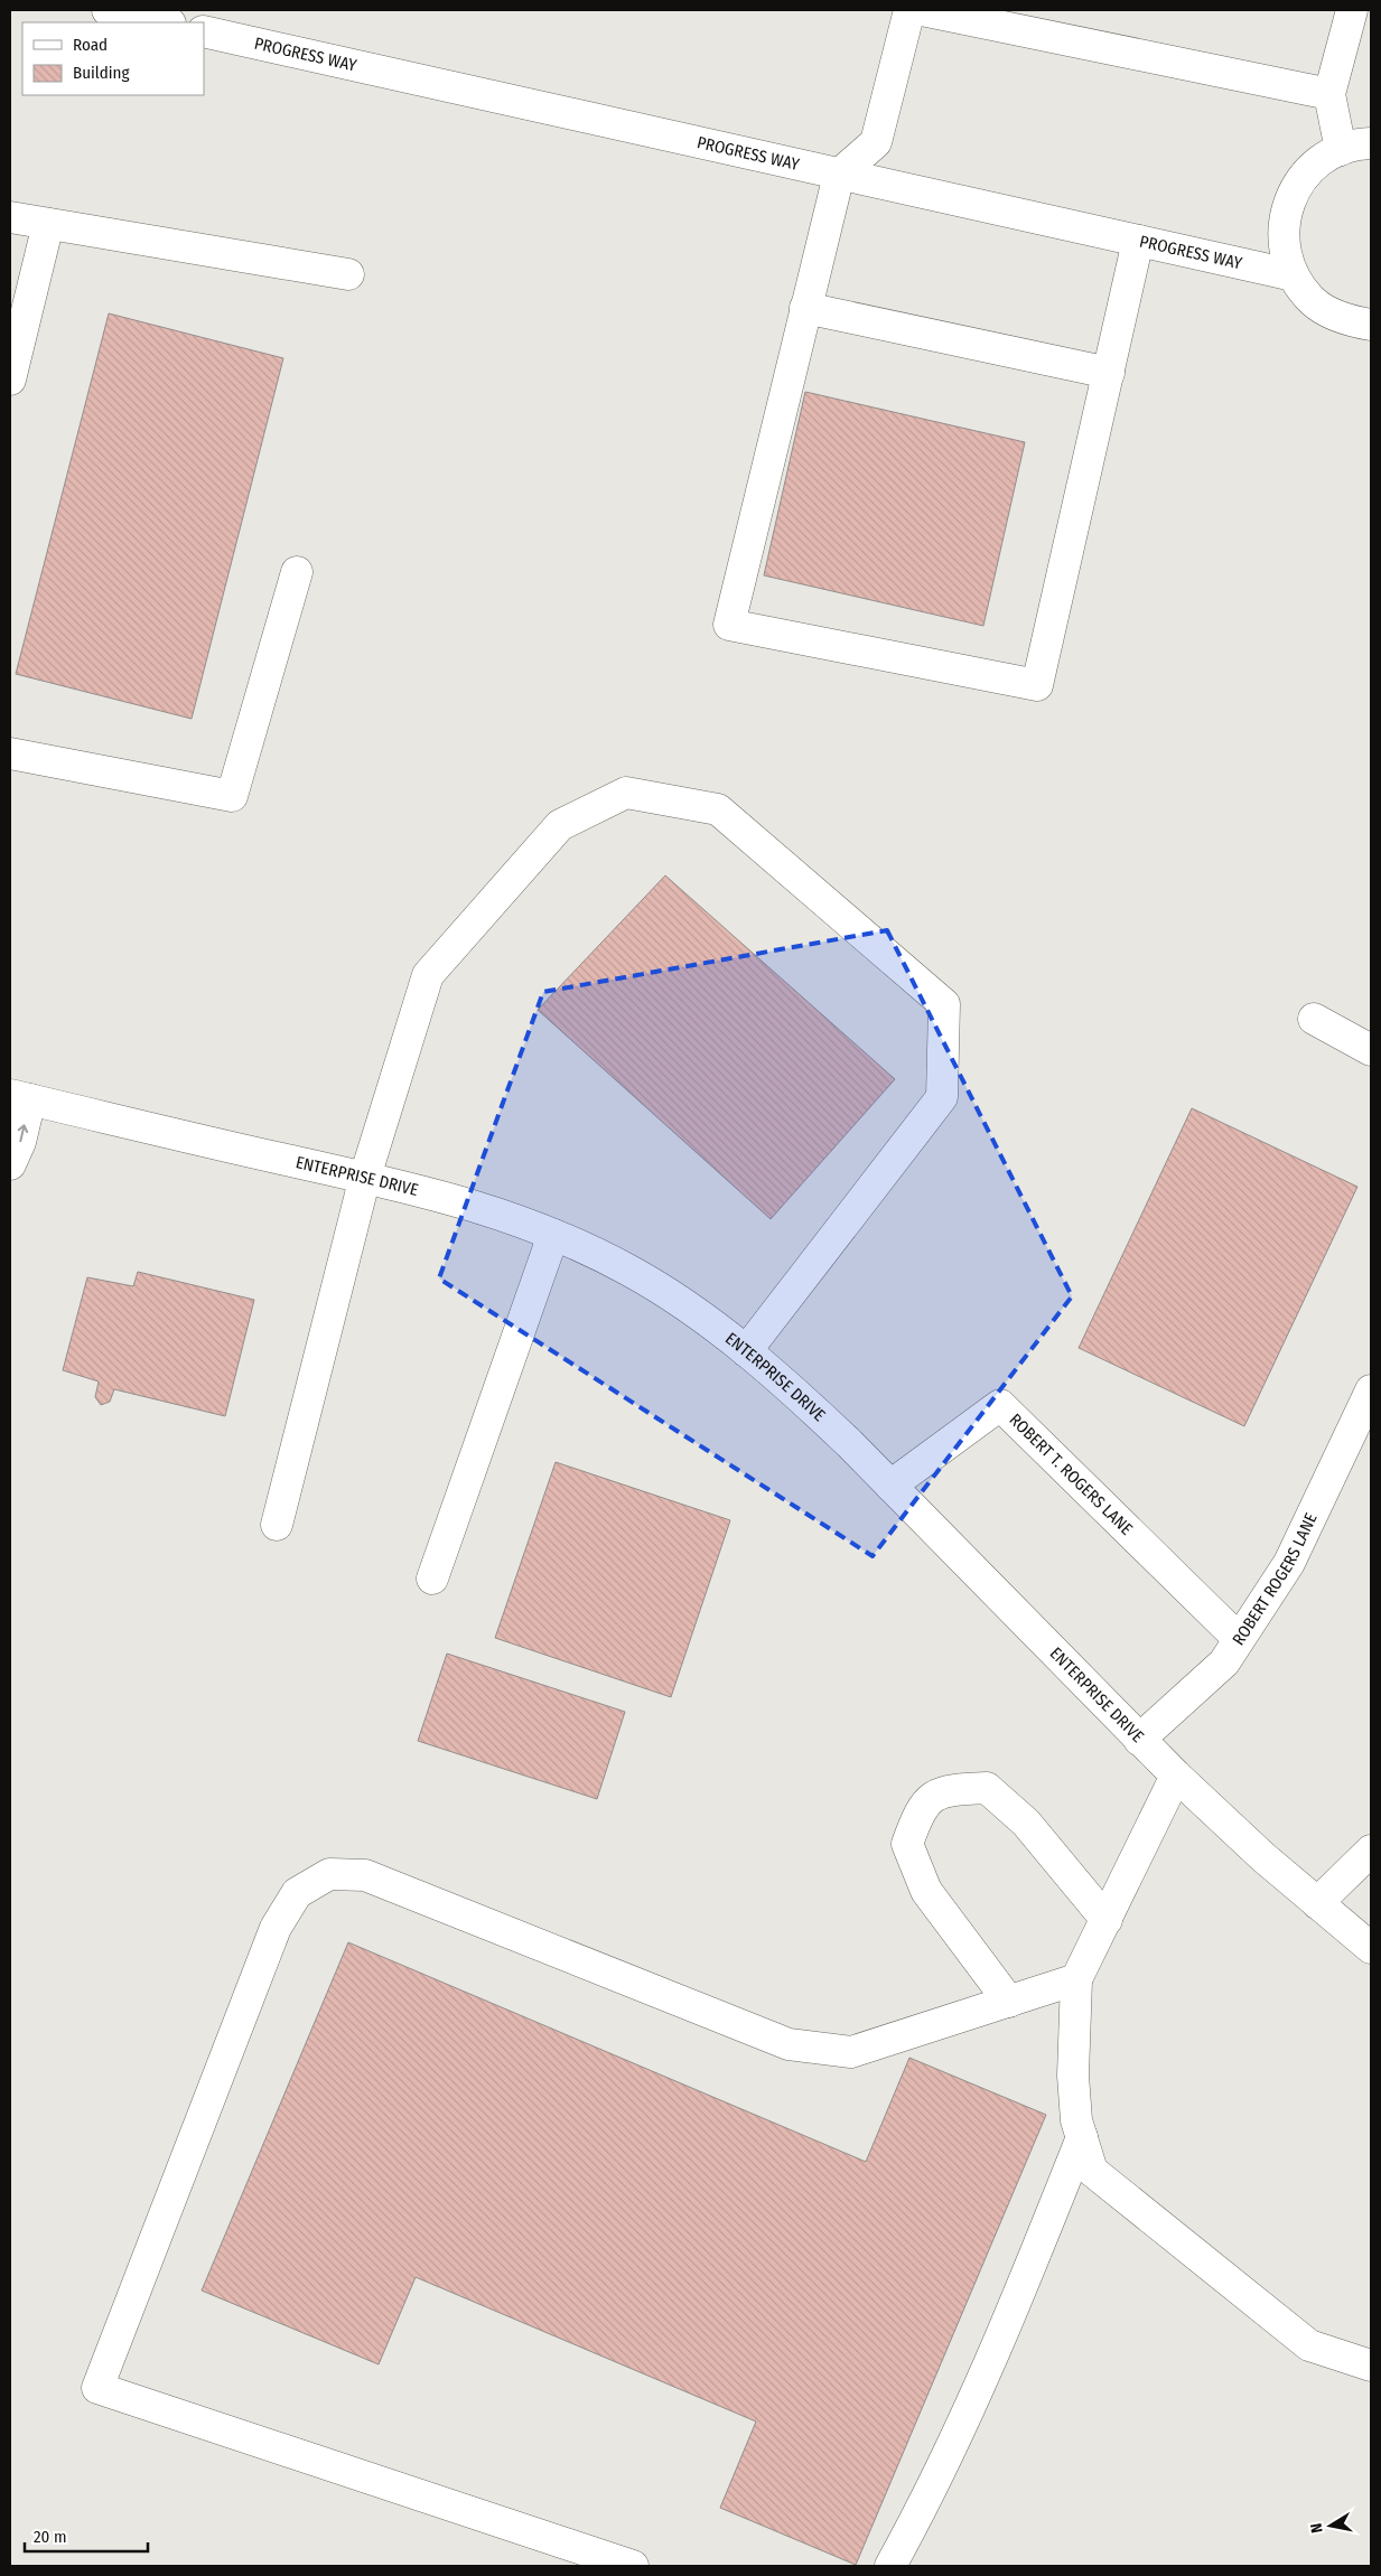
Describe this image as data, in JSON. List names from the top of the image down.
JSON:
{
  "streets": {
    "street": [
      "PROGRESS WAY",
      "ENTERPRISE DRIVE",
      "ROBERT T. ROGERS LANE",
      "ROBERT ROGERS LANE"
    ]
  },
  "crossings": [
    ["ENTERPRISE DRIVE", "ROBERT T. ROGERS LANE"],
    ["ENTERPRISE DRIVE", "ROBERT ROGERS LANE"],
    ["ROBERT T. ROGERS LANE", "ROBERT ROGERS LANE"]
  ],
  "legend": ["Road", "Building"],
  "scale_bar": "20 m",
  "north": "left"
}
